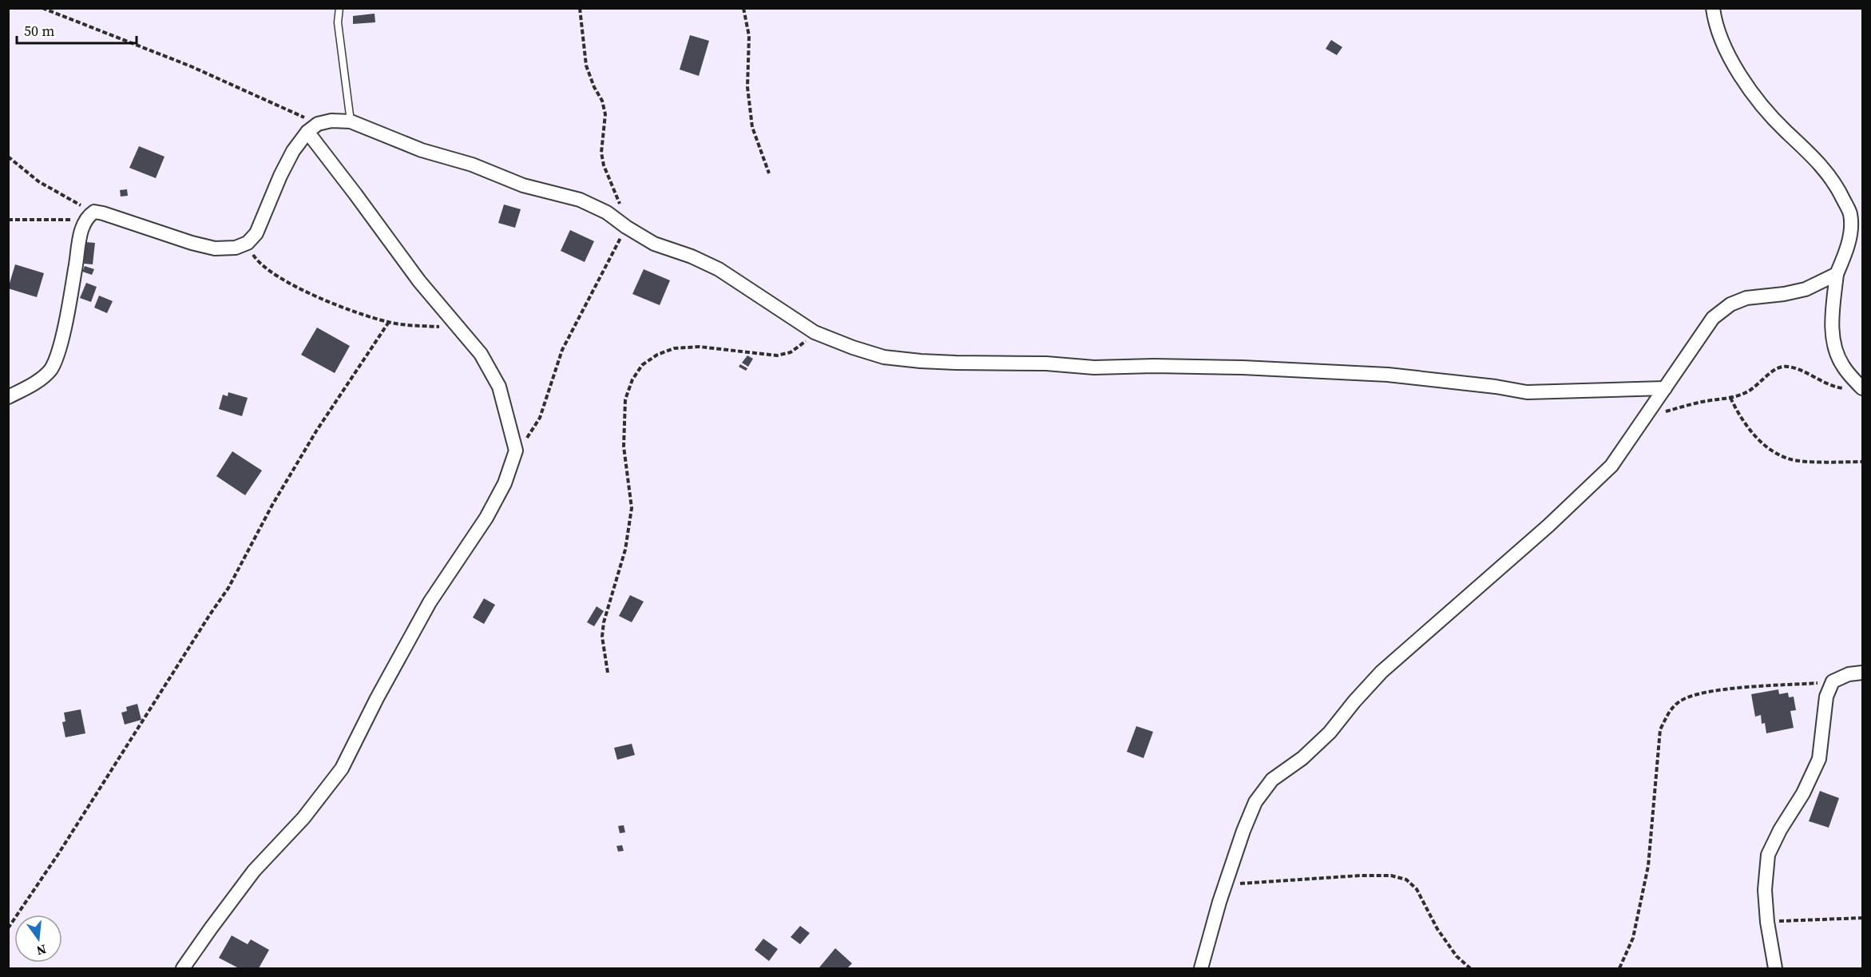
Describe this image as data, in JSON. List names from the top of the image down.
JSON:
{
  "scale_bar": "50 m",
  "north": "bottom"
}
